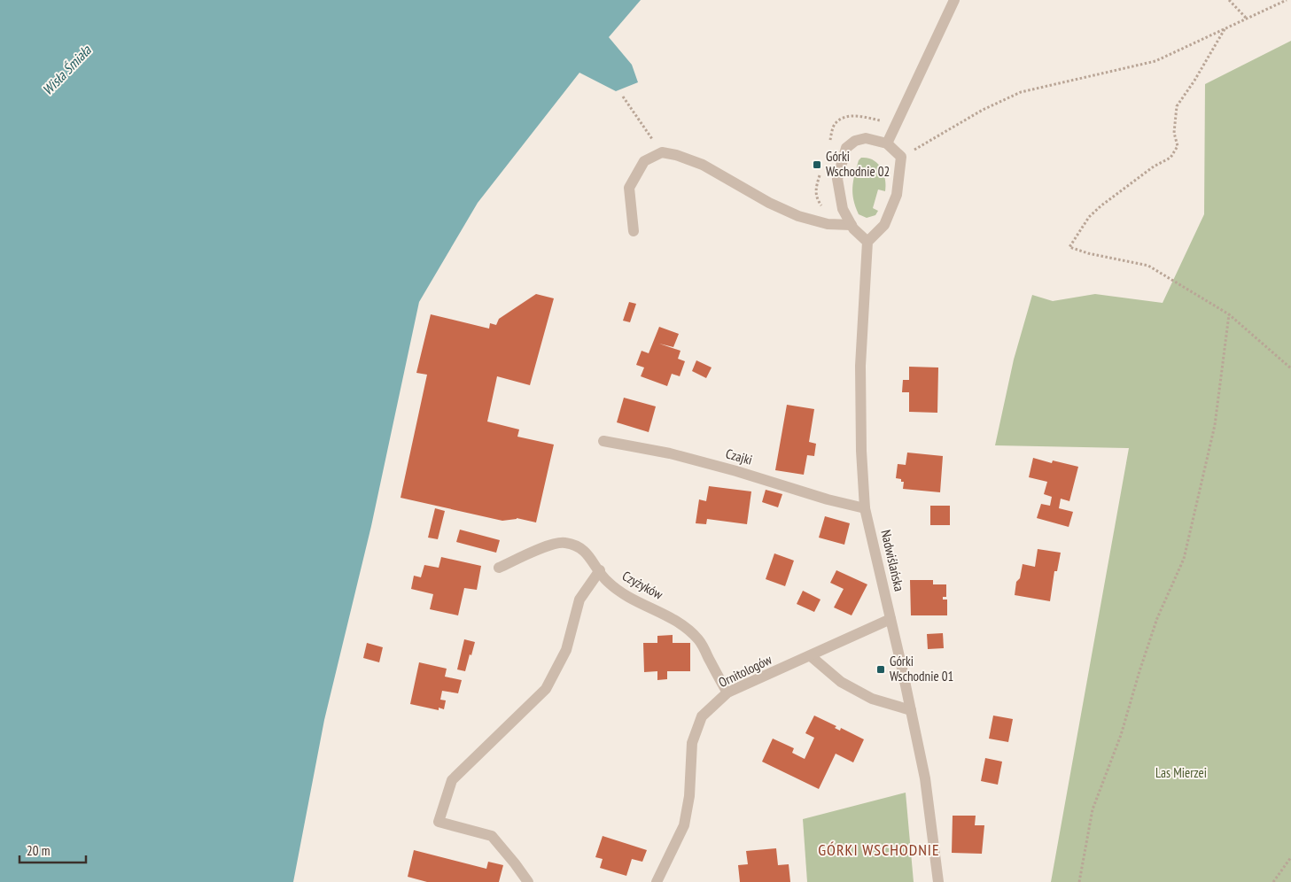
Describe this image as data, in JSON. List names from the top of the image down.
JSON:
{
  "streets": {
    "street": [
      "Czajki",
      "Nadwiślańska",
      "Czyżyków",
      "Ornitologów"
    ]
  },
  "crossings": [
    ["Czajki", "Nadwiślańska"],
    ["Nadwiślańska", "Ornitologów"],
    ["Czyżyków", "Ornitologów"]
  ],
  "districts": ["GÓRKI WSCHODNIE"],
  "water": ["Wisła Śmiała"],
  "parks": ["Las Mierzei"],
  "places": {
    "transit": ["Górki Wschodnie 02", "Górki Wschodnie 01"]
  },
  "scale_bar": "20 m"
}
